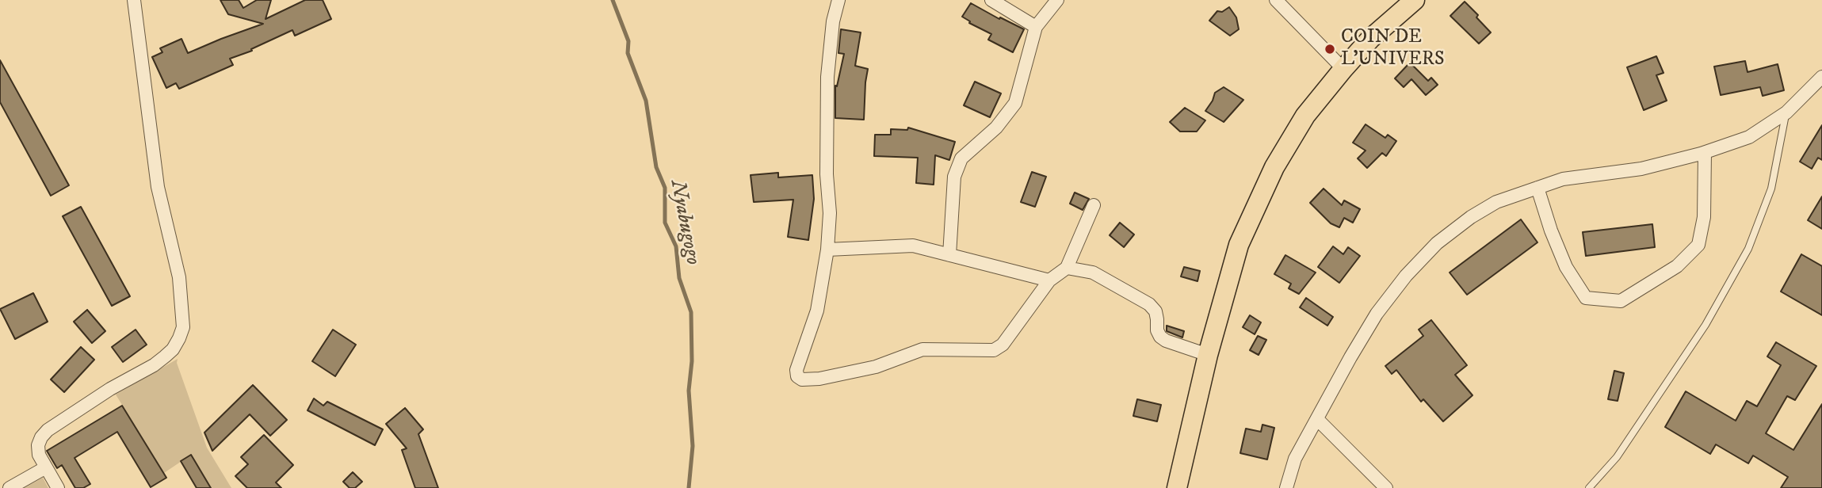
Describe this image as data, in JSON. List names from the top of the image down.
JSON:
{
  "water": ["Nyabugogo"],
  "places": ["COIN DE L'UNIVERS"]
}
